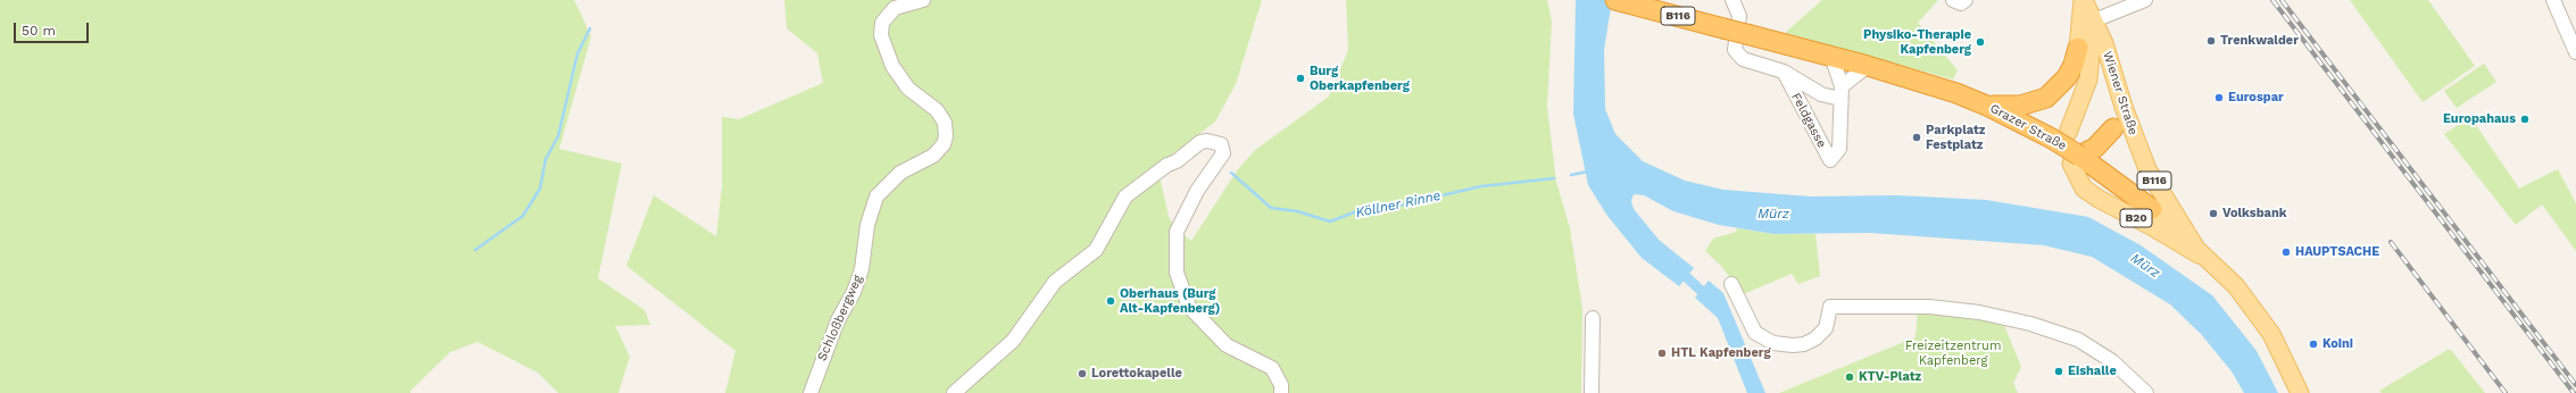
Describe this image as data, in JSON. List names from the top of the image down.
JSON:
{
  "streets": {
    "highway": ["B116", "Grazer Straße"],
    "main road": ["Wiener Straße", "B20"],
    "street": ["Feldgasse", "Schloßbergweg"]
  },
  "crossings": [
    ["Wiener Straße", "Grazer Straße"]
  ],
  "water": ["Köllner Rinne", "Mürz"],
  "parks": ["Freizeitzentrum Kapfenberg"],
  "places": [
    "Trenkwalder",
    "Physiko-Therapie Kapfenberg",
    "Burg Oberkapfenberg",
    "Eurospar",
    "Europahaus",
    "Parkplatz Festplatz",
    "Volksbank",
    "HAUPTSACHE",
    "Oberhaus (Burg Alt-Kapfenberg)",
    "Koini",
    "HTL Kapfenberg",
    "Eishalle",
    "Lorettokapelle",
    "KTV-Platz"
  ],
  "scale_bar": "50 m"
}
